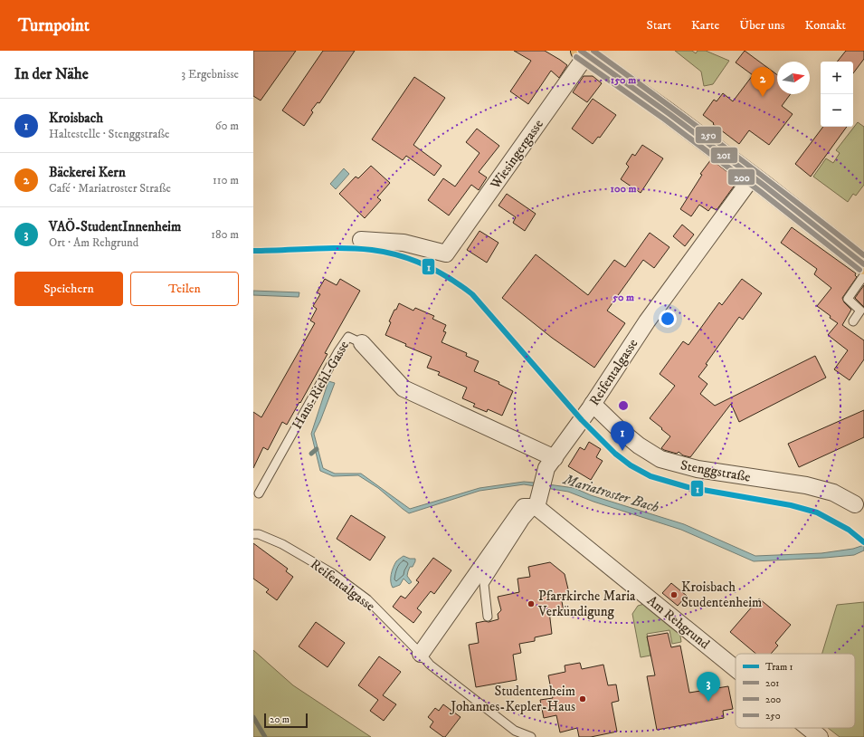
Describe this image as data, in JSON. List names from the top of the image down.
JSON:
{
  "streets": {
    "street": [
      "Wiesingergasse",
      "Reifentalgasse",
      "Hans-Riehl-Gasse",
      "Stenggstraße",
      "Am Rehgrund"
    ]
  },
  "crossings": [
    ["Reifentalgasse", "Hans-Riehl-Gasse"],
    ["Reifentalgasse", "Stenggstraße"],
    ["Reifentalgasse", "Am Rehgrund"]
  ],
  "water": ["Mariatroster Bach"],
  "places": ["Kroisbach Studentenheim", "Pfarrkirche Maria Verkündigung", "Studentenheim Johannes-Kepler-Haus"],
  "lines": [
    "transit line 201",
    "transit line 250",
    "transit line 200",
    "tram line 1"
  ],
  "legend": [
    "Tram 1",
    "201",
    "200",
    "250"
  ],
  "scale_bar": "20 m",
  "north": "right",
  "page": {
    "header": "Turnpoint",
    "nav": [
      "Start",
      "Karte",
      "Über uns",
      "Kontakt"
    ],
    "heading": ["In der Nähe", "3 Ergebnisse"],
    "map_buttons": ["+", "−"],
    "pins": ["2", "1", "3"],
    "list": [
      {
        "mark": "1",
        "name": "Kroisbach",
        "note": "Haltestelle · Stenggstraße",
        "value": "60 m"
      },
      {
        "mark": "2",
        "name": "Bäckerei Kern",
        "note": "Café · Mariatroster Straße",
        "value": "110 m"
      },
      {
        "mark": "3",
        "name": "VAÖ-StudentInnenheim",
        "note": "Ort · Am Rehgrund",
        "value": "180 m"
      }
    ],
    "buttons": ["Speichern", "Teilen"],
    "scale": "20 m"
  },
  "rings": ["150 m", "100 m", "50 m"]
}
